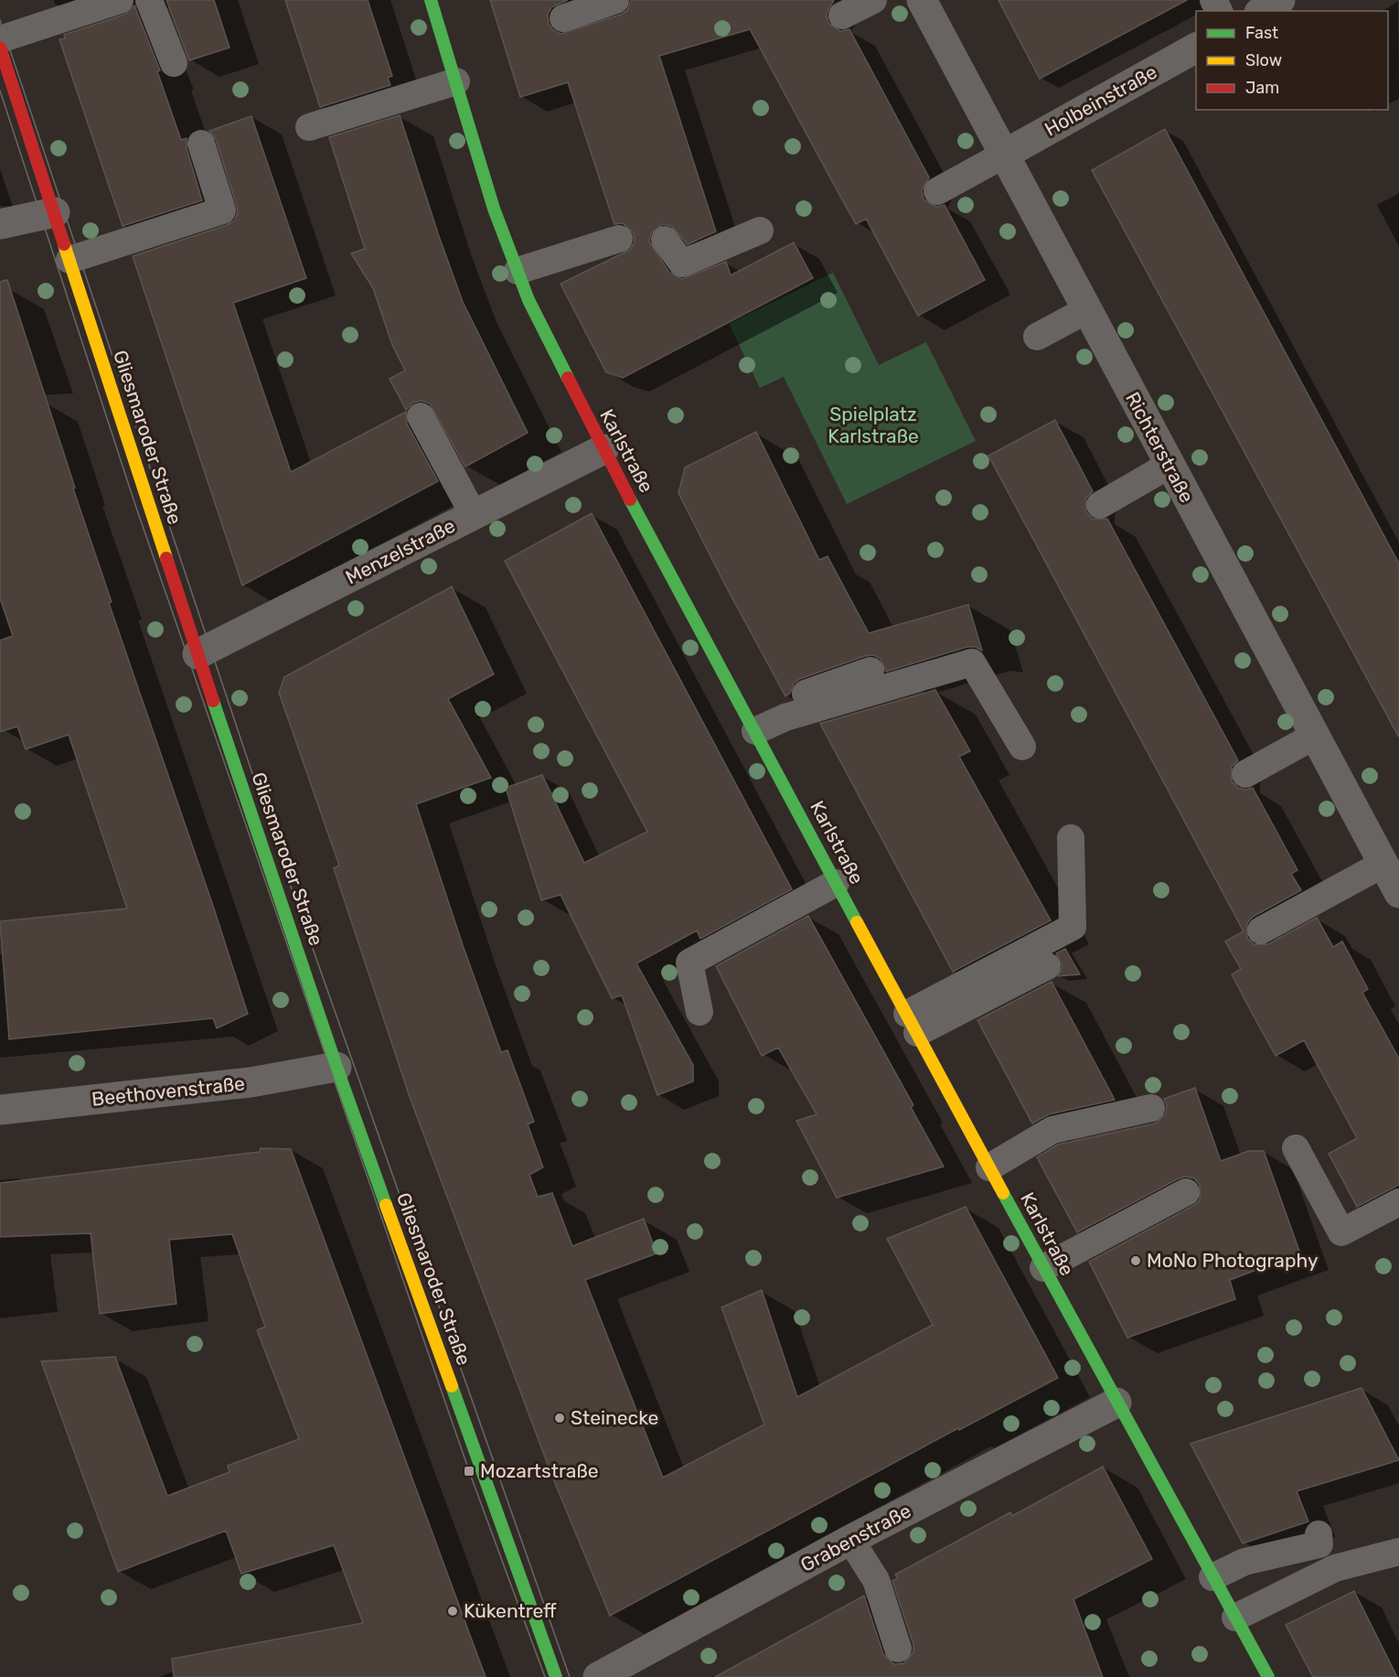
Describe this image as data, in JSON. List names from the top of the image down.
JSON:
{
  "streets": {
    "street": [
      "Holbeinstraße",
      "Gliesmaroder Straße",
      "Richterstraße",
      "Karlstraße",
      "Menzelstraße",
      "Beethovenstraße",
      "Grabenstraße"
    ]
  },
  "crossings": [
    ["Holbeinstraße", "Richterstraße"],
    ["Gliesmaroder Straße", "Menzelstraße"],
    ["Gliesmaroder Straße", "Beethovenstraße"],
    ["Karlstraße", "Menzelstraße"],
    ["Karlstraße", "Grabenstraße"]
  ],
  "parks": ["Spielplatz Karlstraße"],
  "places": {
    "other": ["MoNo Photography", "Steinecke", "Kükentreff"],
    "transit": ["Mozartstraße"]
  },
  "legend": ["Fast", "Slow", "Jam"]
}
